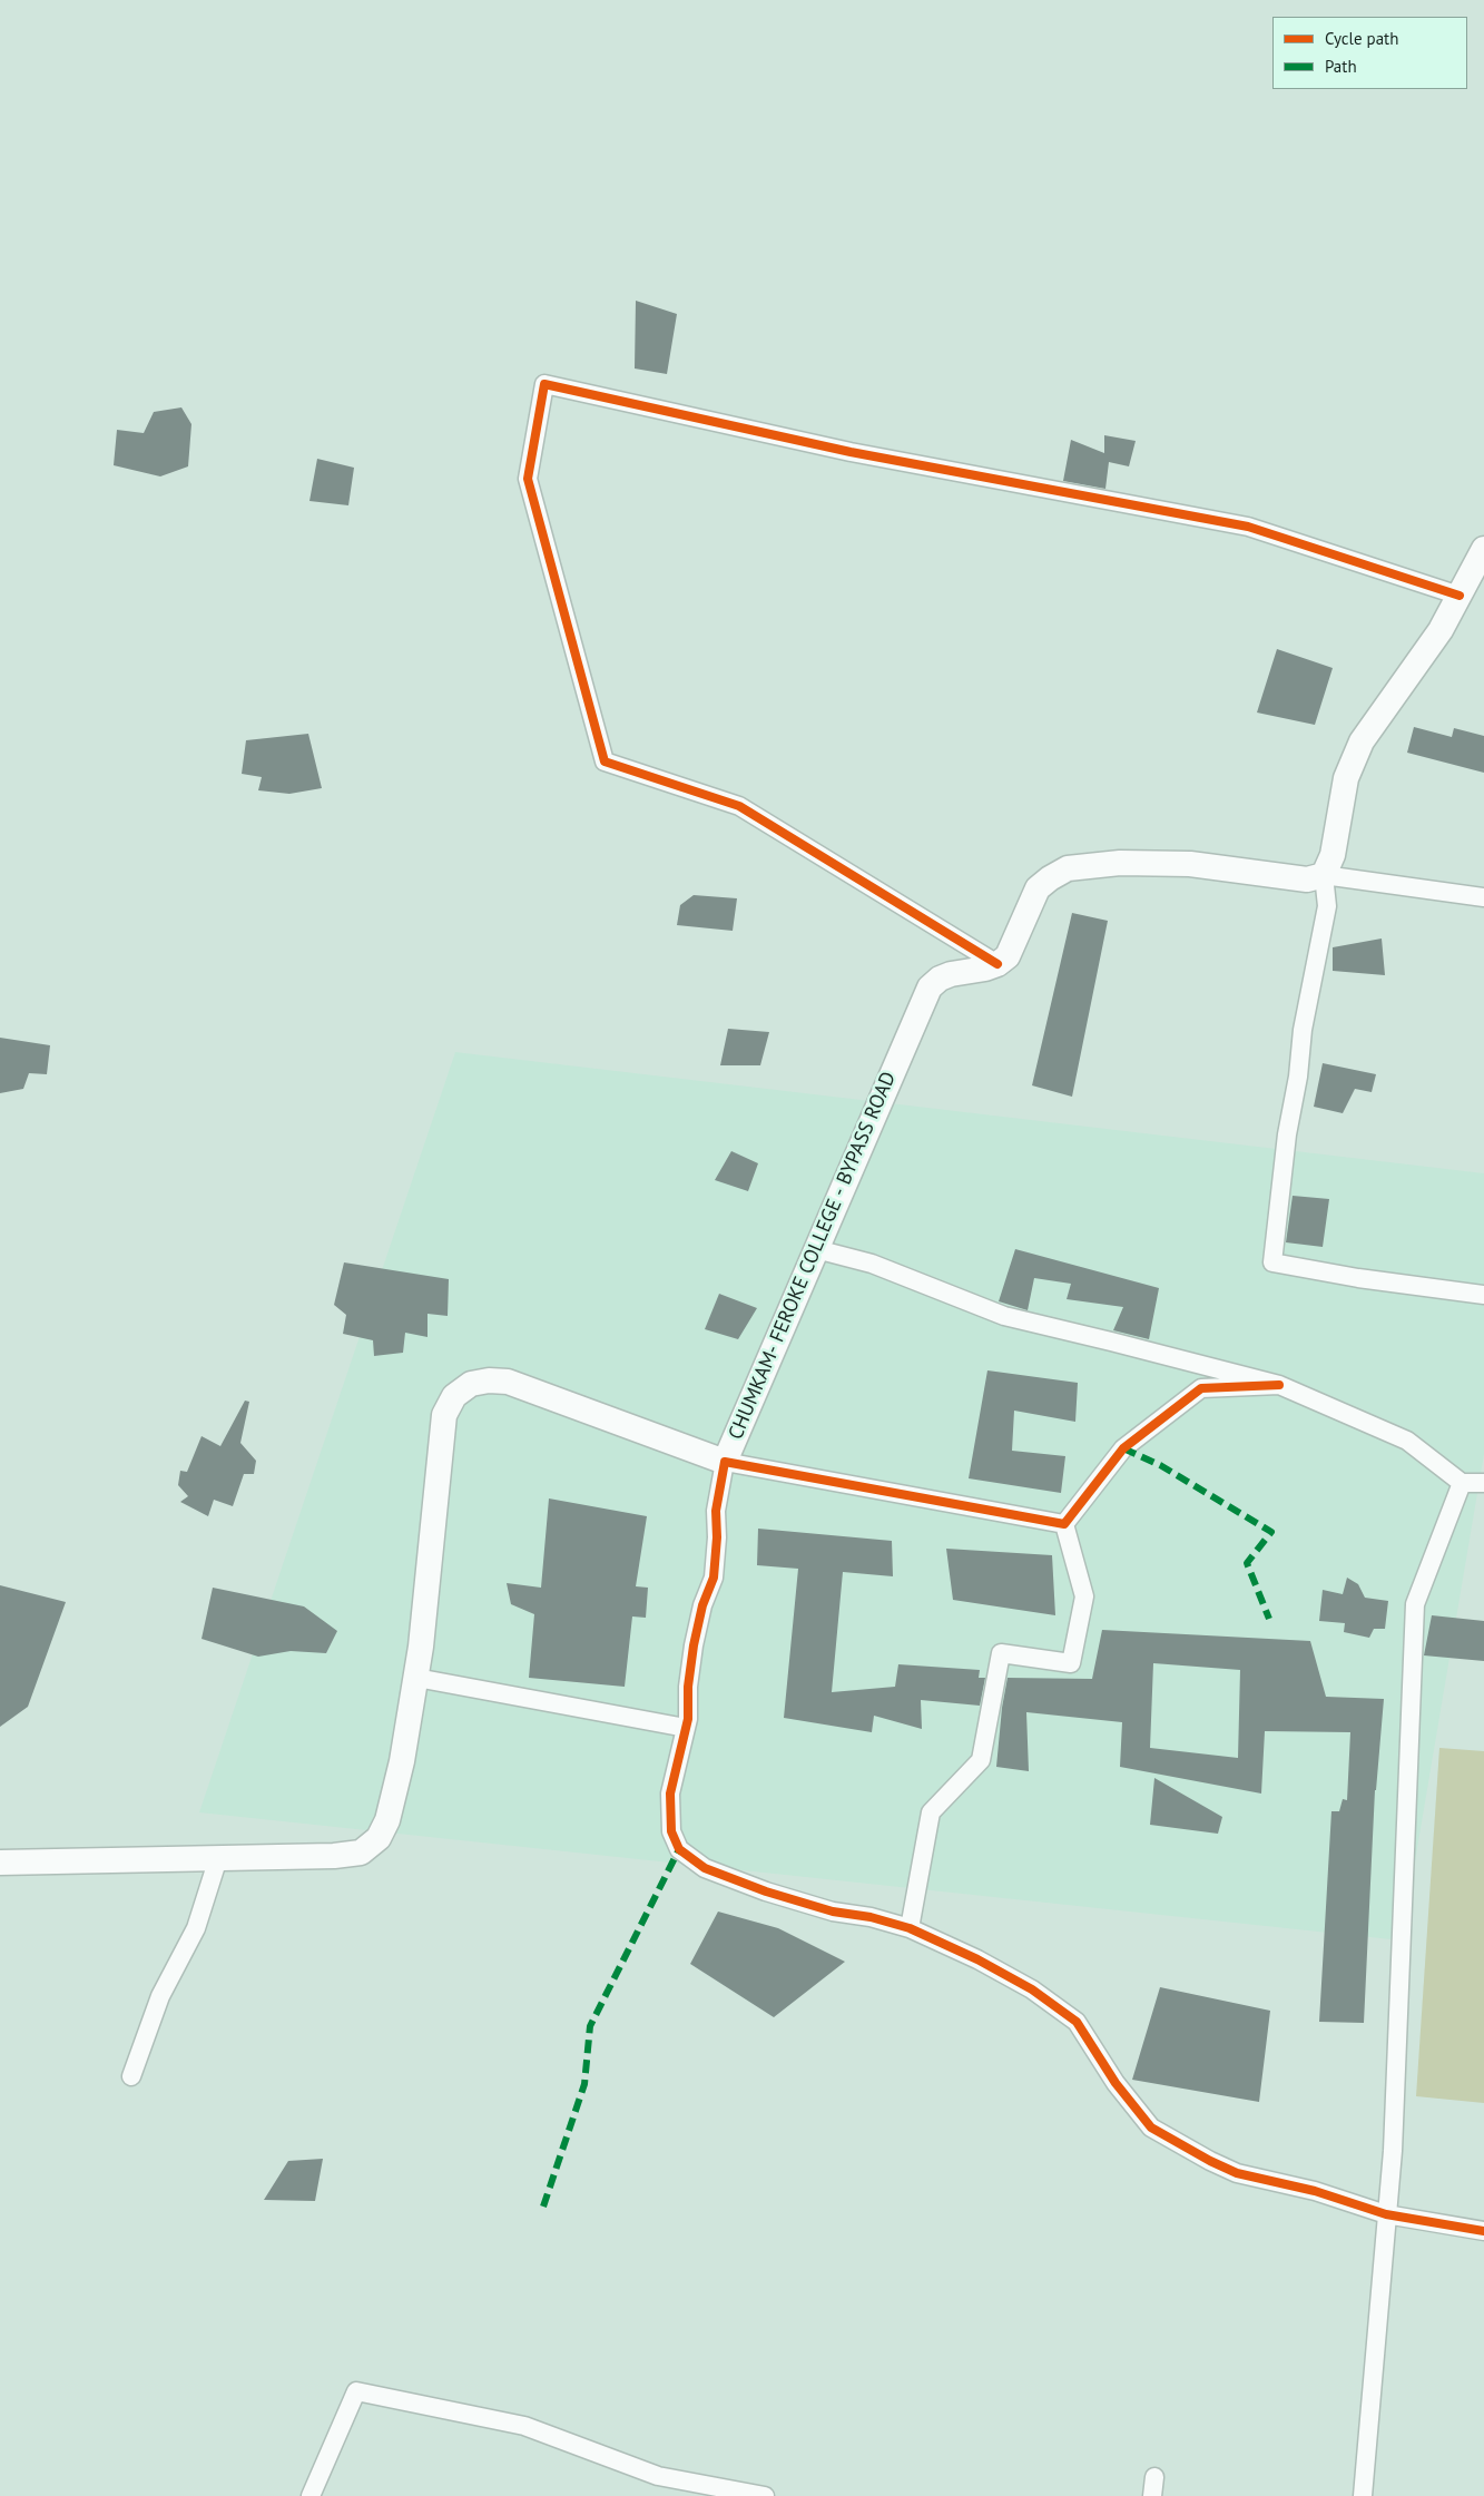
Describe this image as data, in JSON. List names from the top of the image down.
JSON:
{
  "streets": {
    "main road": ["CHUMKAM- FEROKE COLLEGE - BYPASS ROAD"]
  },
  "legend": ["Cycle path", "Path"]
}
